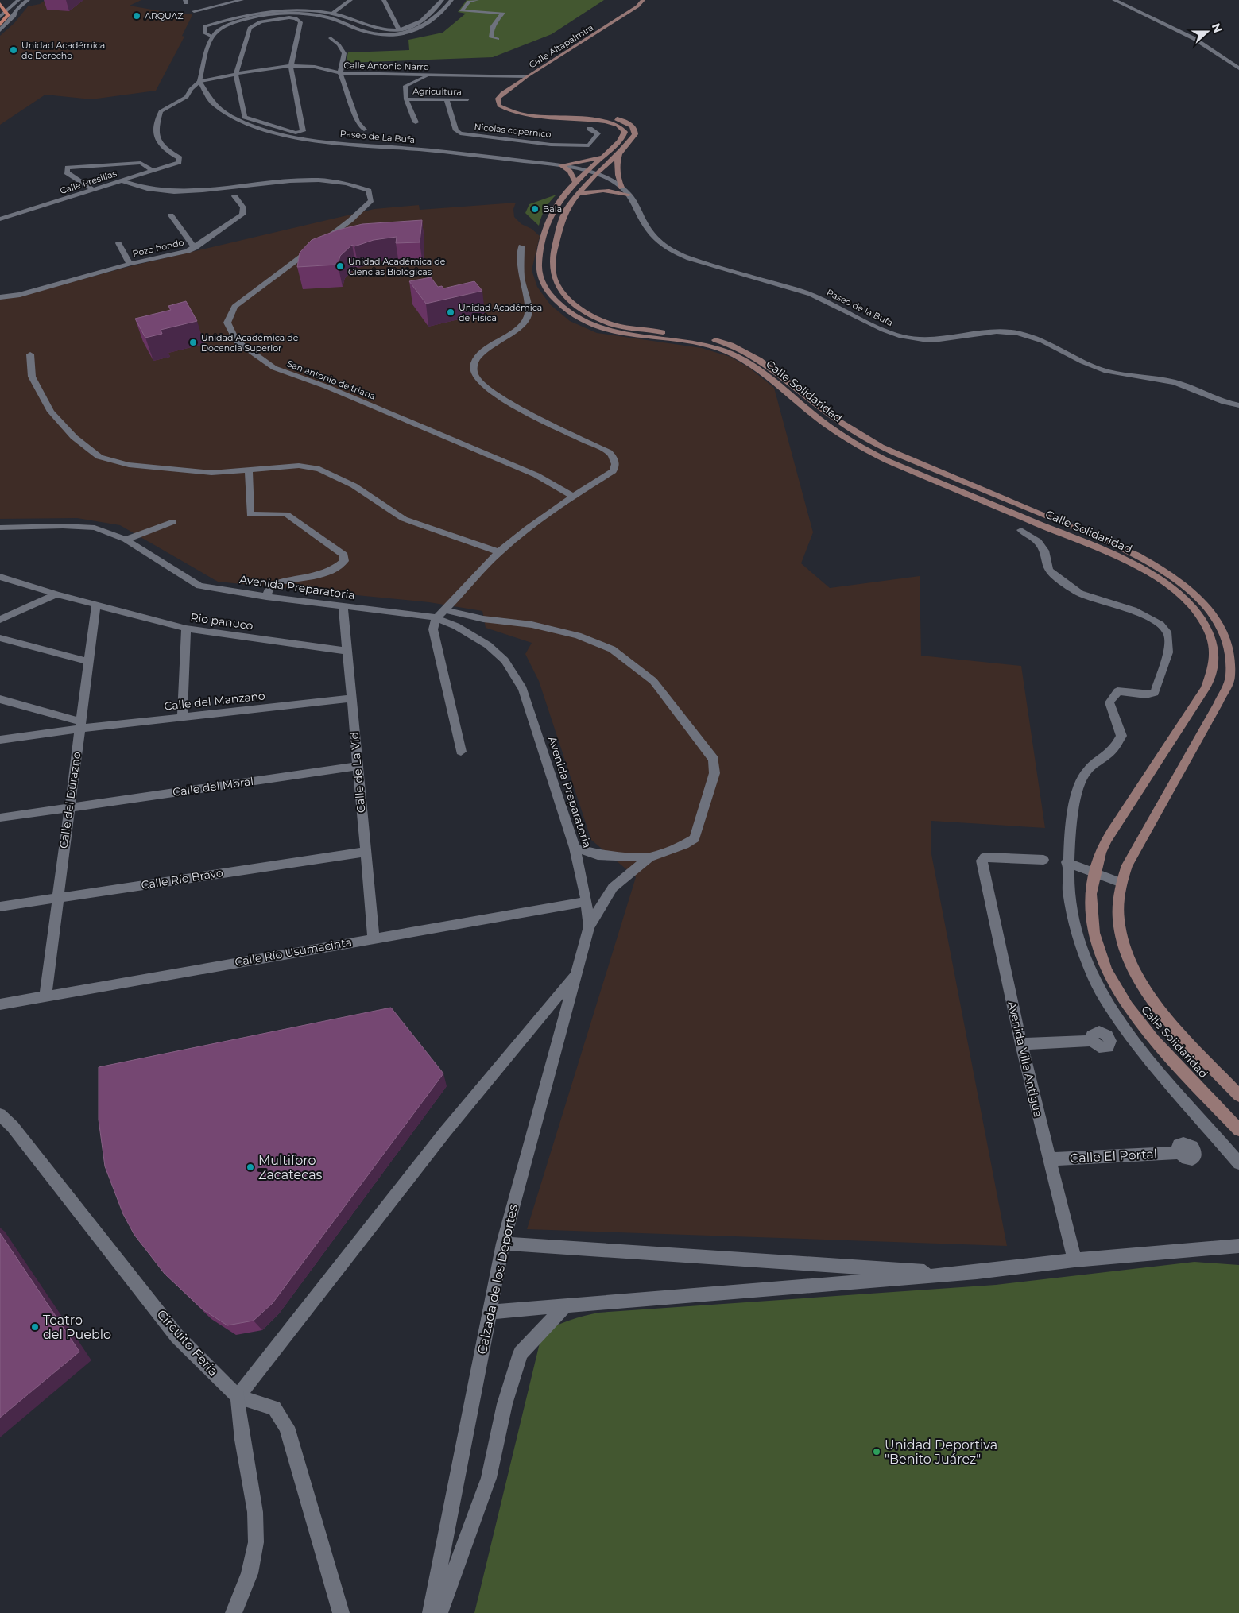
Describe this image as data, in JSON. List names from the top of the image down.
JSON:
{
  "streets": {
    "main road": ["Calle Altapalmira", "Calle Solidaridad"],
    "street": [
      "Calle Antonio Narro",
      "Agricultura",
      "Nicolas copernico",
      "Paseo de La Bufa",
      "Calle Presillas",
      "Pozo hondo",
      "Paseo de la Bufa",
      "San antonio de triana",
      "Avenida Preparatoria",
      "Rio panuco",
      "Calle del Manzano",
      "Calle de La Vid",
      "Calle del Moral",
      "Calle del Durazno",
      "Calle Río Bravo",
      "Calle Río Usumacinta",
      "Avenida Villa Antigua",
      "Calle El Portal",
      "Calzada de los Deportes",
      "Circuito Feria"
    ]
  },
  "crossings": [
    ["Calle Altapalmira", "Calle Antonio Narro"],
    ["Calle Antonio Narro", "Paseo de La Bufa"],
    ["Calle Antonio Narro", "Calle Presillas"],
    ["Agricultura", "Nicolas copernico"],
    ["Paseo de La Bufa", "Calle Presillas"],
    ["Paseo de La Bufa", "Paseo de la Bufa"],
    ["Calle Presillas", "San antonio de triana"],
    ["Paseo de la Bufa", "Calle Solidaridad"],
    ["Avenida Preparatoria", "Calle de La Vid"],
    ["Avenida Preparatoria", "Calle Río Usumacinta"],
    ["Avenida Preparatoria", "Calzada de los Deportes"],
    ["Rio panuco", "Calle de La Vid"],
    ["Rio panuco", "Calle del Durazno"],
    ["Calle del Manzano", "Calle de La Vid"],
    ["Calle del Manzano", "Calle del Durazno"],
    ["Calle de La Vid", "Calle del Moral"],
    ["Calle de La Vid", "Calle Río Bravo"],
    ["Calle de La Vid", "Calle Río Usumacinta"],
    ["Calle del Moral", "Calle del Durazno"],
    ["Calle del Durazno", "Calle Río Bravo"],
    ["Calle del Durazno", "Calle Río Usumacinta"],
    ["Avenida Villa Antigua", "Calle El Portal"]
  ],
  "places": [
    "ARQUAZ",
    "Unidad Académica de Derecho",
    "Bala",
    "Unidad Académica de Ciencias Biológicas",
    "Unidad Académica de Física",
    "Unidad Académica de Docencia Superior",
    "Multiforo Zacatecas",
    "Teatro del Pueblo",
    "Unidad Deportiva \"Benito Juárez\""
  ],
  "north": "right"
}
